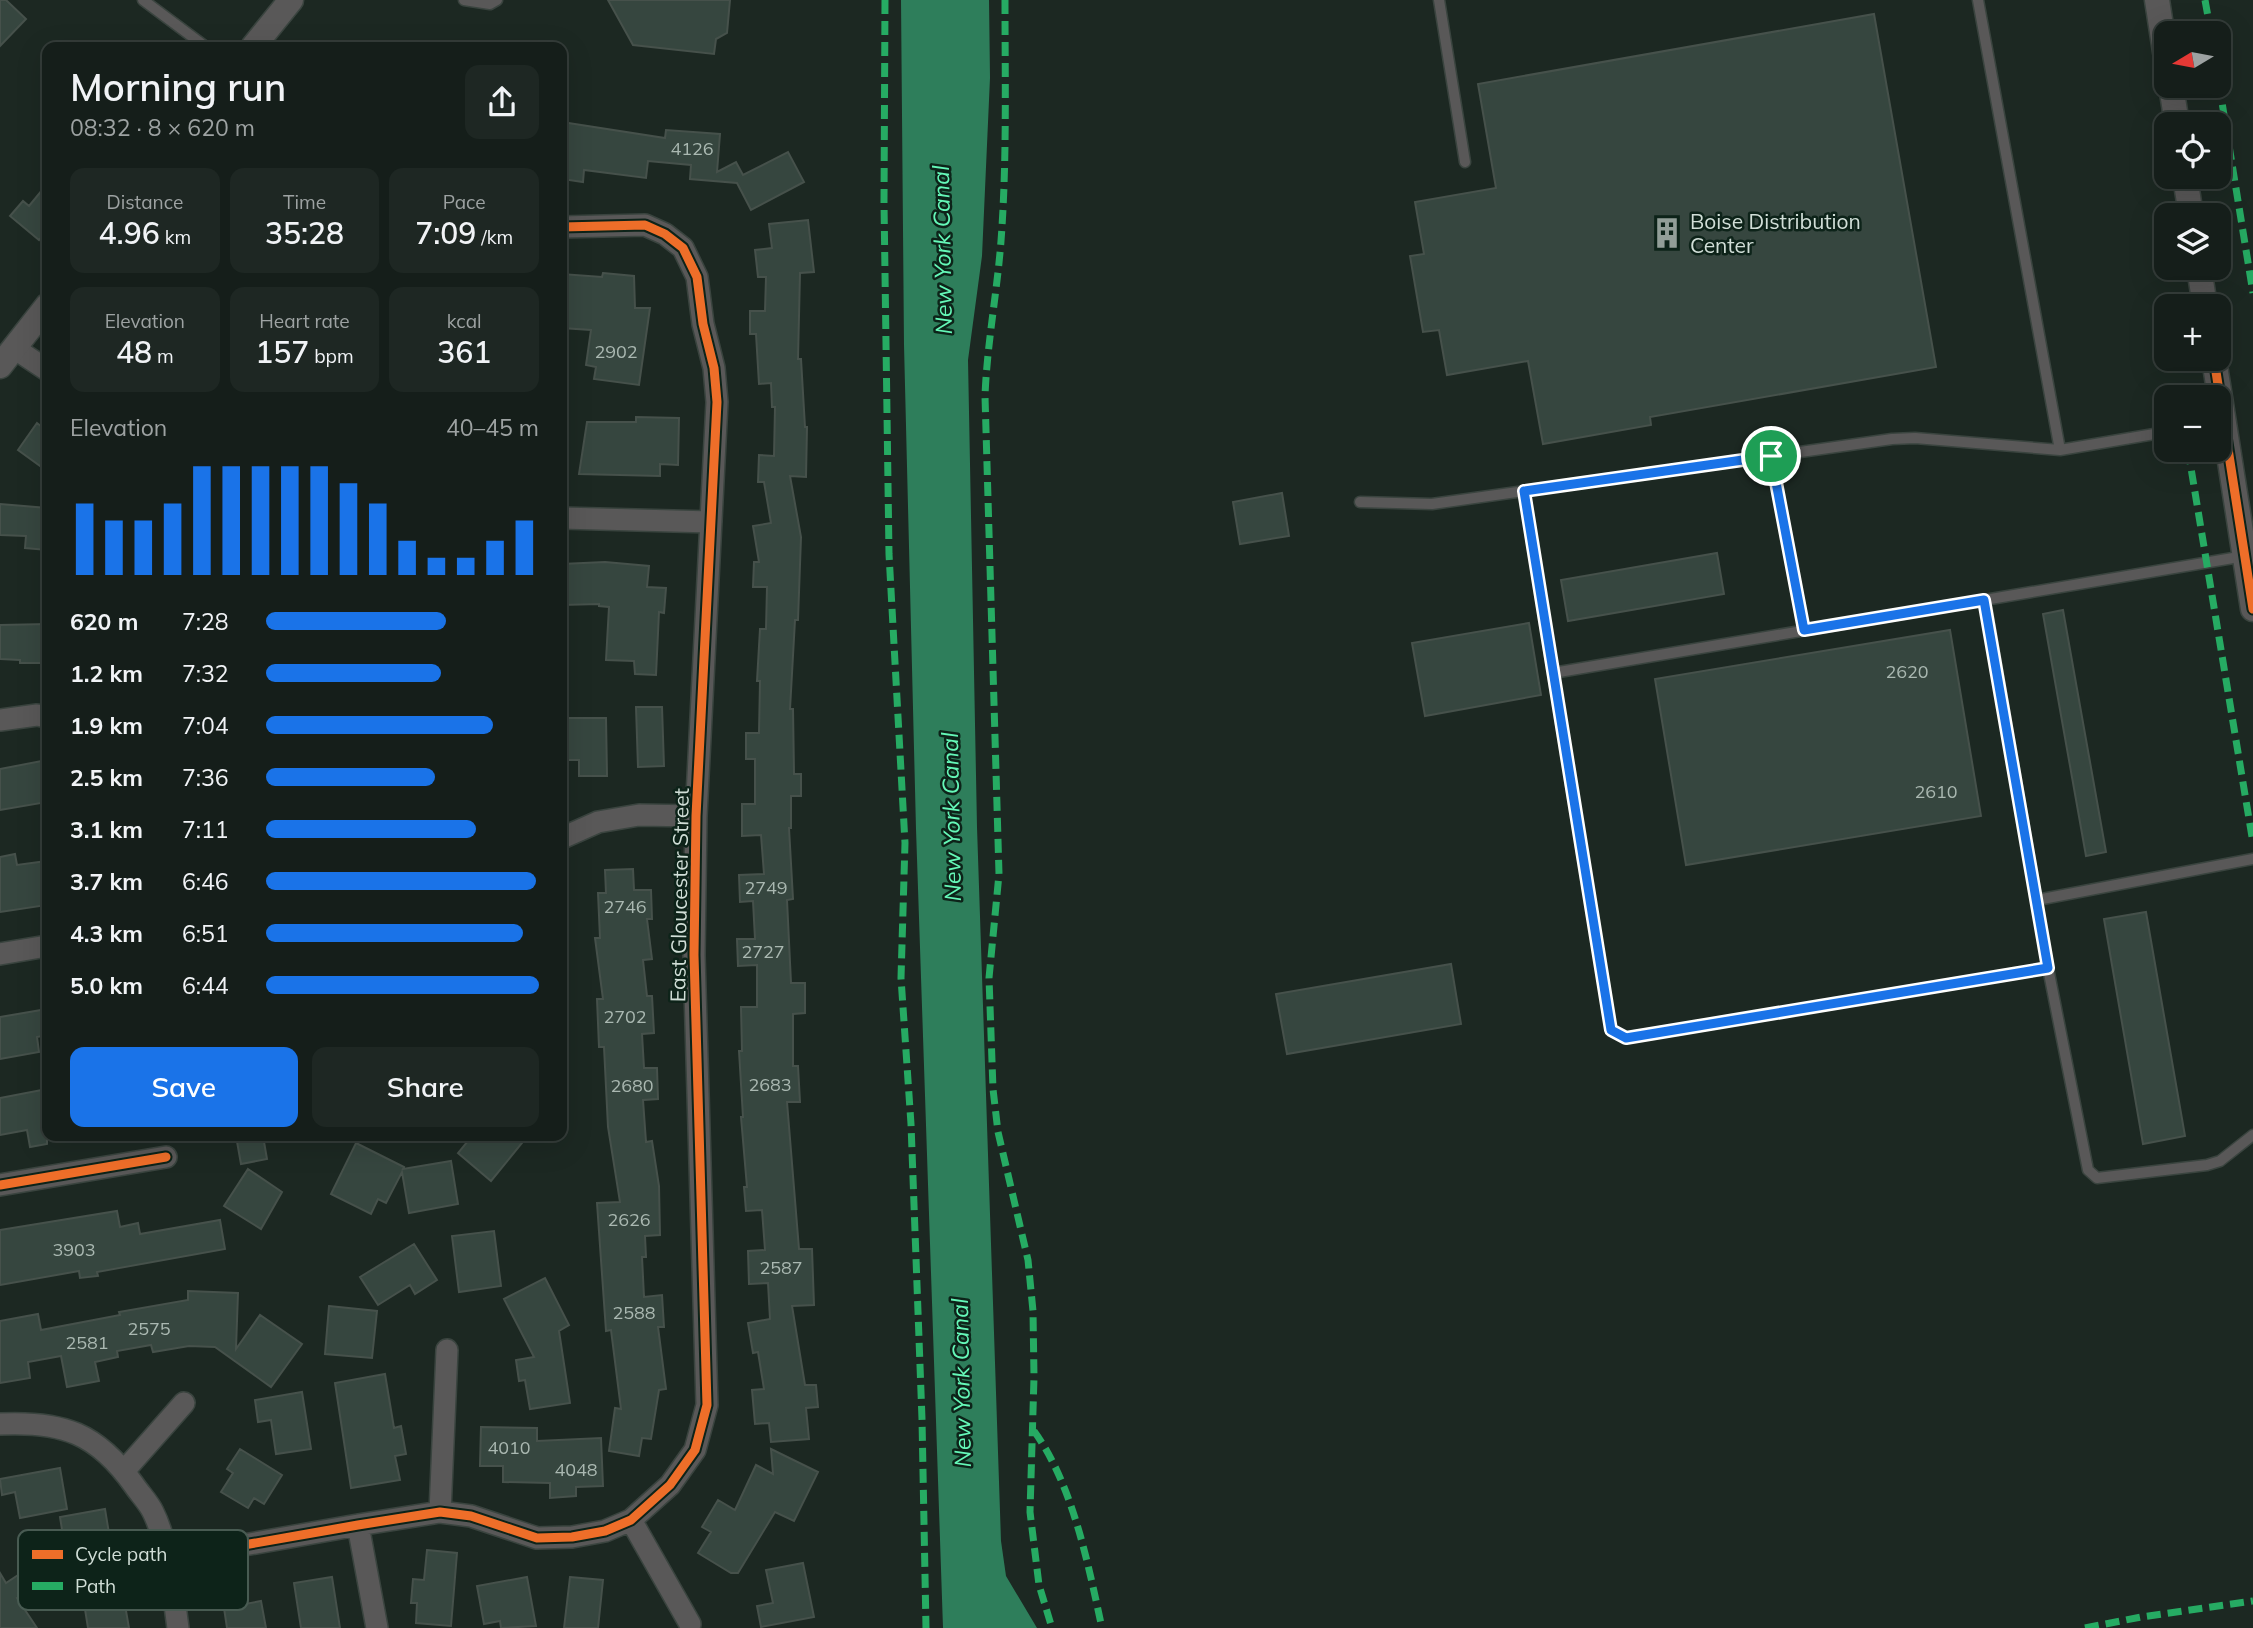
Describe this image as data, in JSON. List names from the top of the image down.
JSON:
{
  "streets": {
    "street": ["East Gloucester Street"]
  },
  "water": ["New York Canal"],
  "places": {
    "building": ["Boise Distribution Center"]
  },
  "house_numbers": [
    "4126",
    "2902",
    "2620",
    "2610",
    "2749",
    "2746",
    "2727",
    "2702",
    "2683",
    "2680",
    "2626",
    "3903",
    "2587",
    "2588",
    "2575",
    "2581",
    "4010",
    "4048"
  ],
  "legend": ["Cycle path", "Path"],
  "north": "left",
  "page": {
    "map_buttons": ["+", "−"],
    "heading": ["Morning run", "08:32 · 8 × 620 m"],
    "stats": [
      ["Distance", "4.96 km"],
      ["Time", "35:28"],
      ["Pace", "7:09 /km"],
      ["Elevation", "48 m"],
      ["Heart rate", "157 bpm"],
      ["kcal", "361"]
    ],
    "chart": ["Elevation", "40–45 m"],
    "list": [
      {
        "name": "620 m",
        "note": "7:28"
      },
      {
        "name": "1.2 km",
        "note": "7:32"
      },
      {
        "name": "1.9 km",
        "note": "7:04"
      },
      {
        "name": "2.5 km",
        "note": "7:36"
      },
      {
        "name": "3.1 km",
        "note": "7:11"
      },
      {
        "name": "3.7 km",
        "note": "6:46"
      },
      {
        "name": "4.3 km",
        "note": "6:51"
      },
      {
        "name": "5.0 km",
        "note": "6:44"
      }
    ],
    "buttons": ["Save", "Share"]
  }
}
